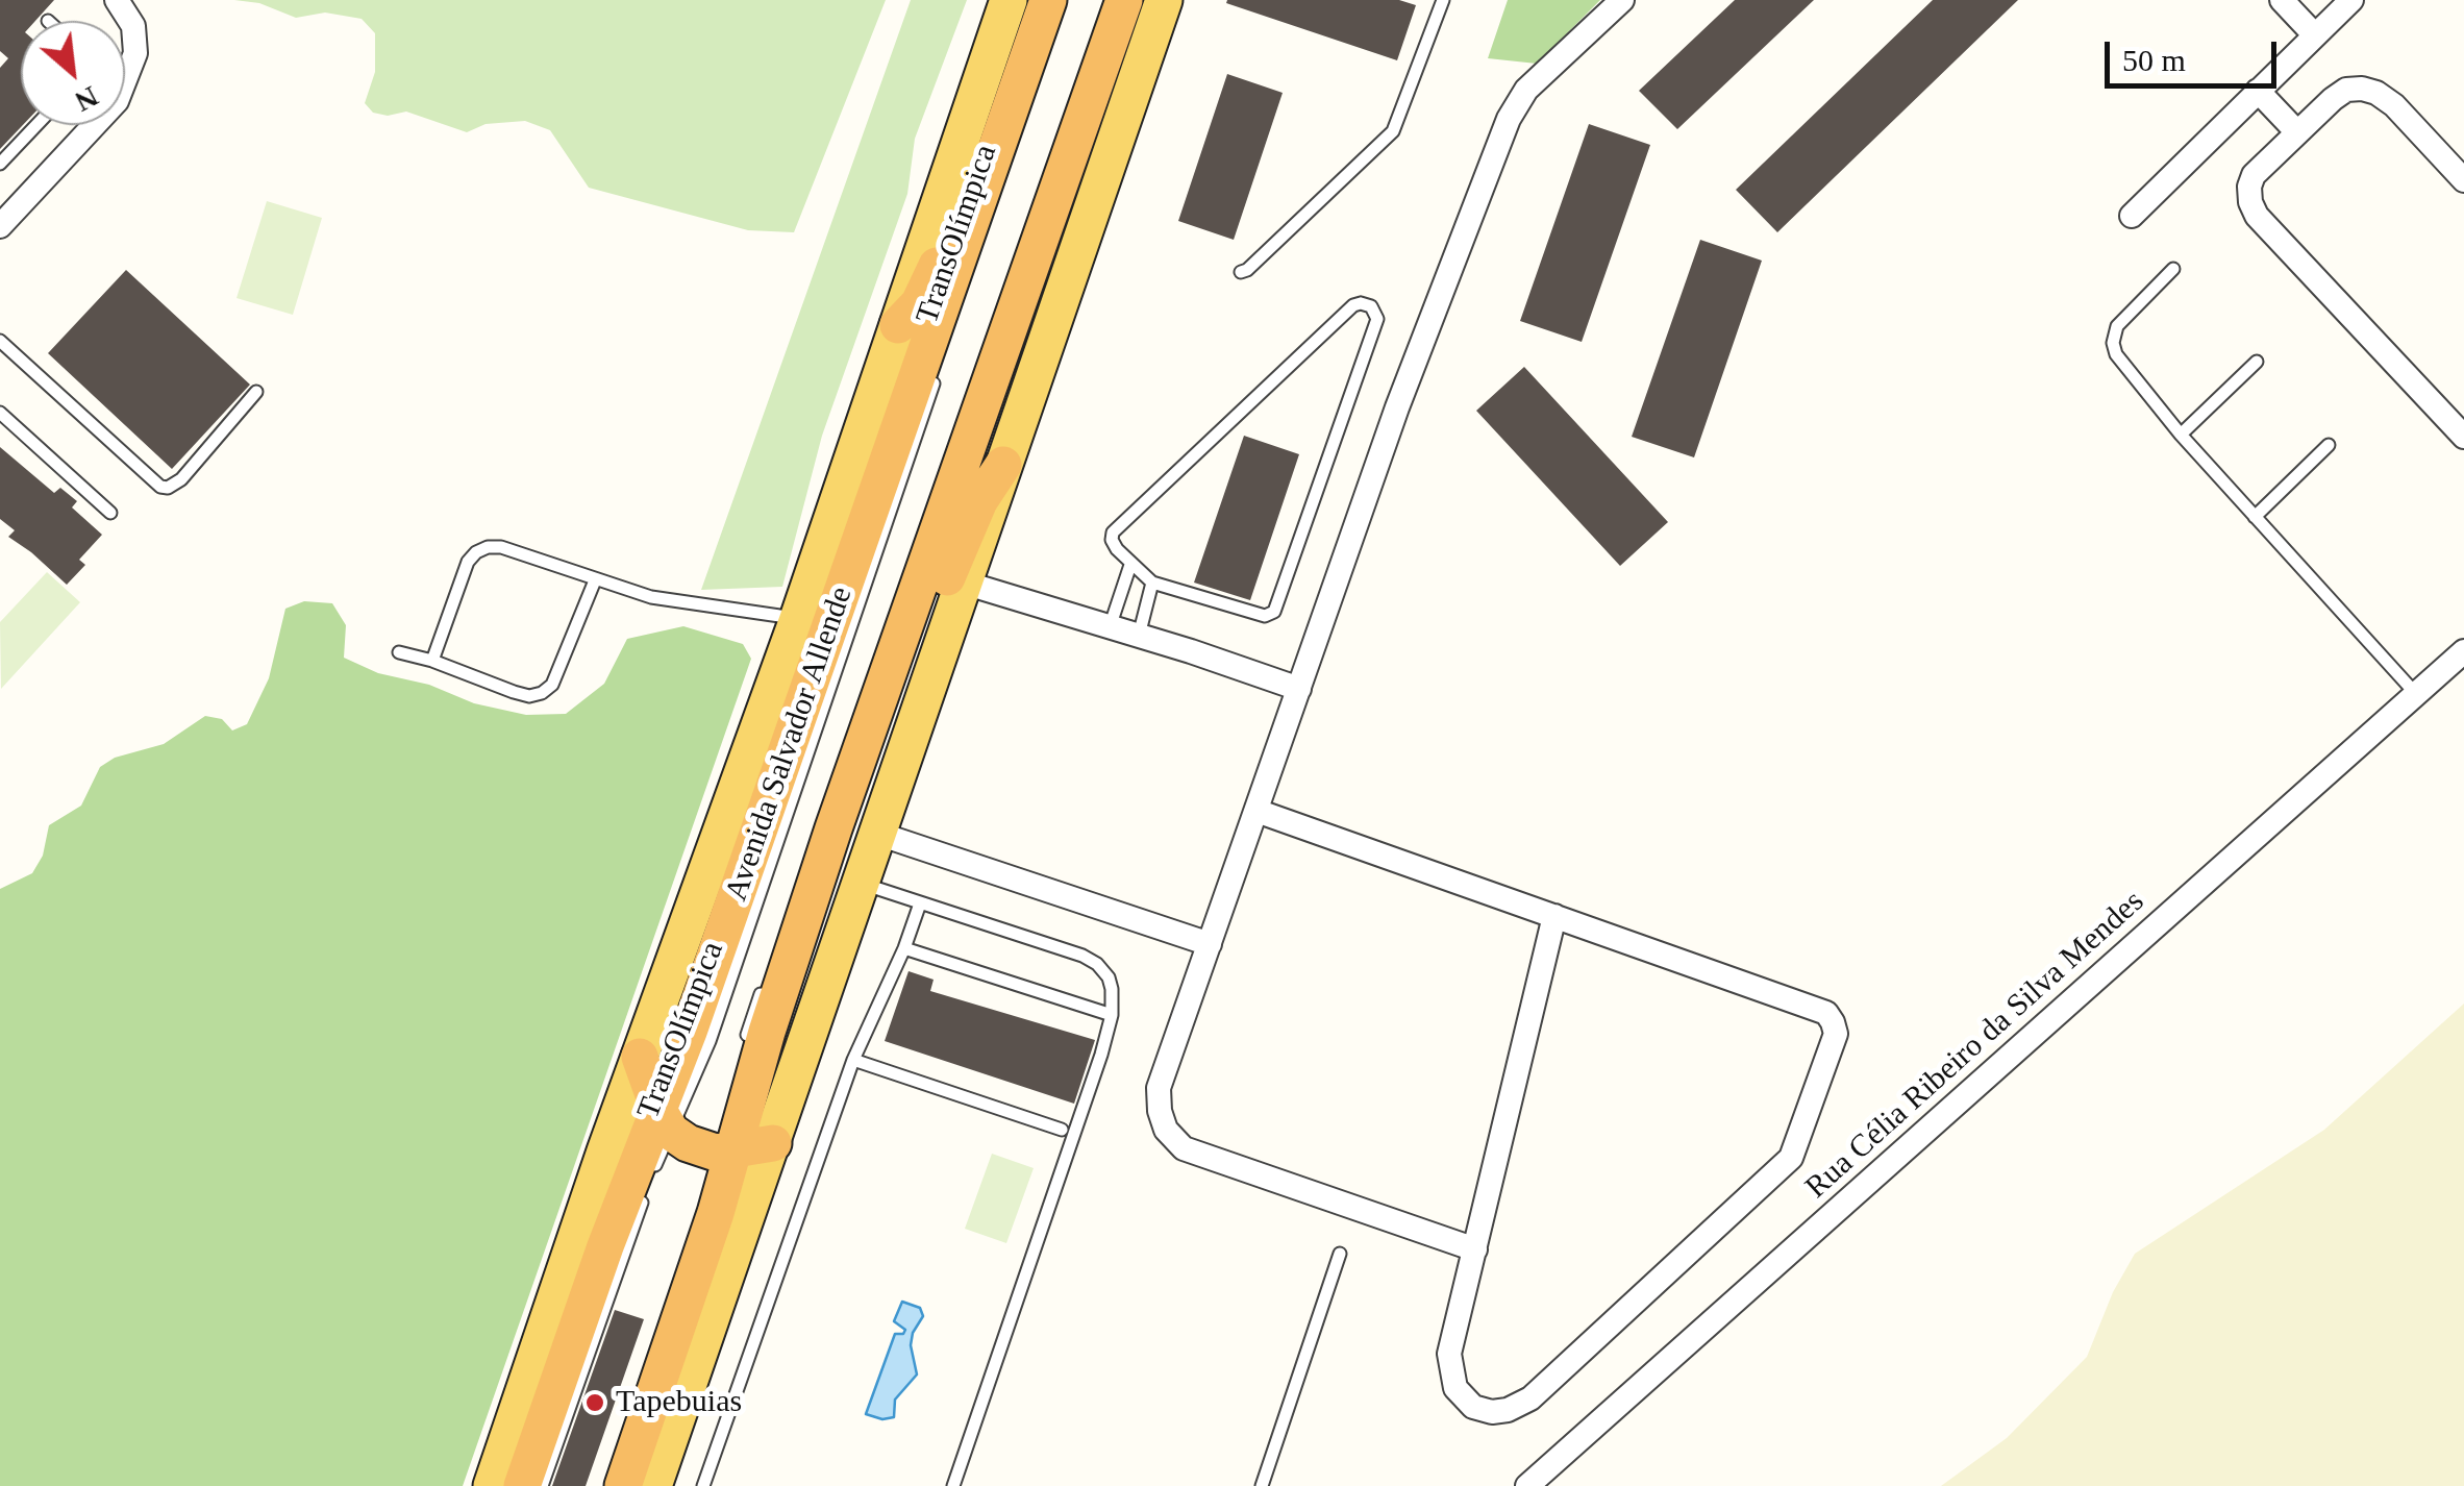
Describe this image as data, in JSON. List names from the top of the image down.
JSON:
{
  "streets": {
    "highway": ["Avenida Salvador Allende"],
    "street": ["Rua Célia Ribeiro da Silva Mendes"],
    "lane": ["TransOlímpica"]
  },
  "crossings": [
    ["TransOlímpica", "Avenida Salvador Allende"]
  ],
  "places": ["Tapebuias"],
  "scale_bar": "50 m",
  "north": "bottom right"
}
